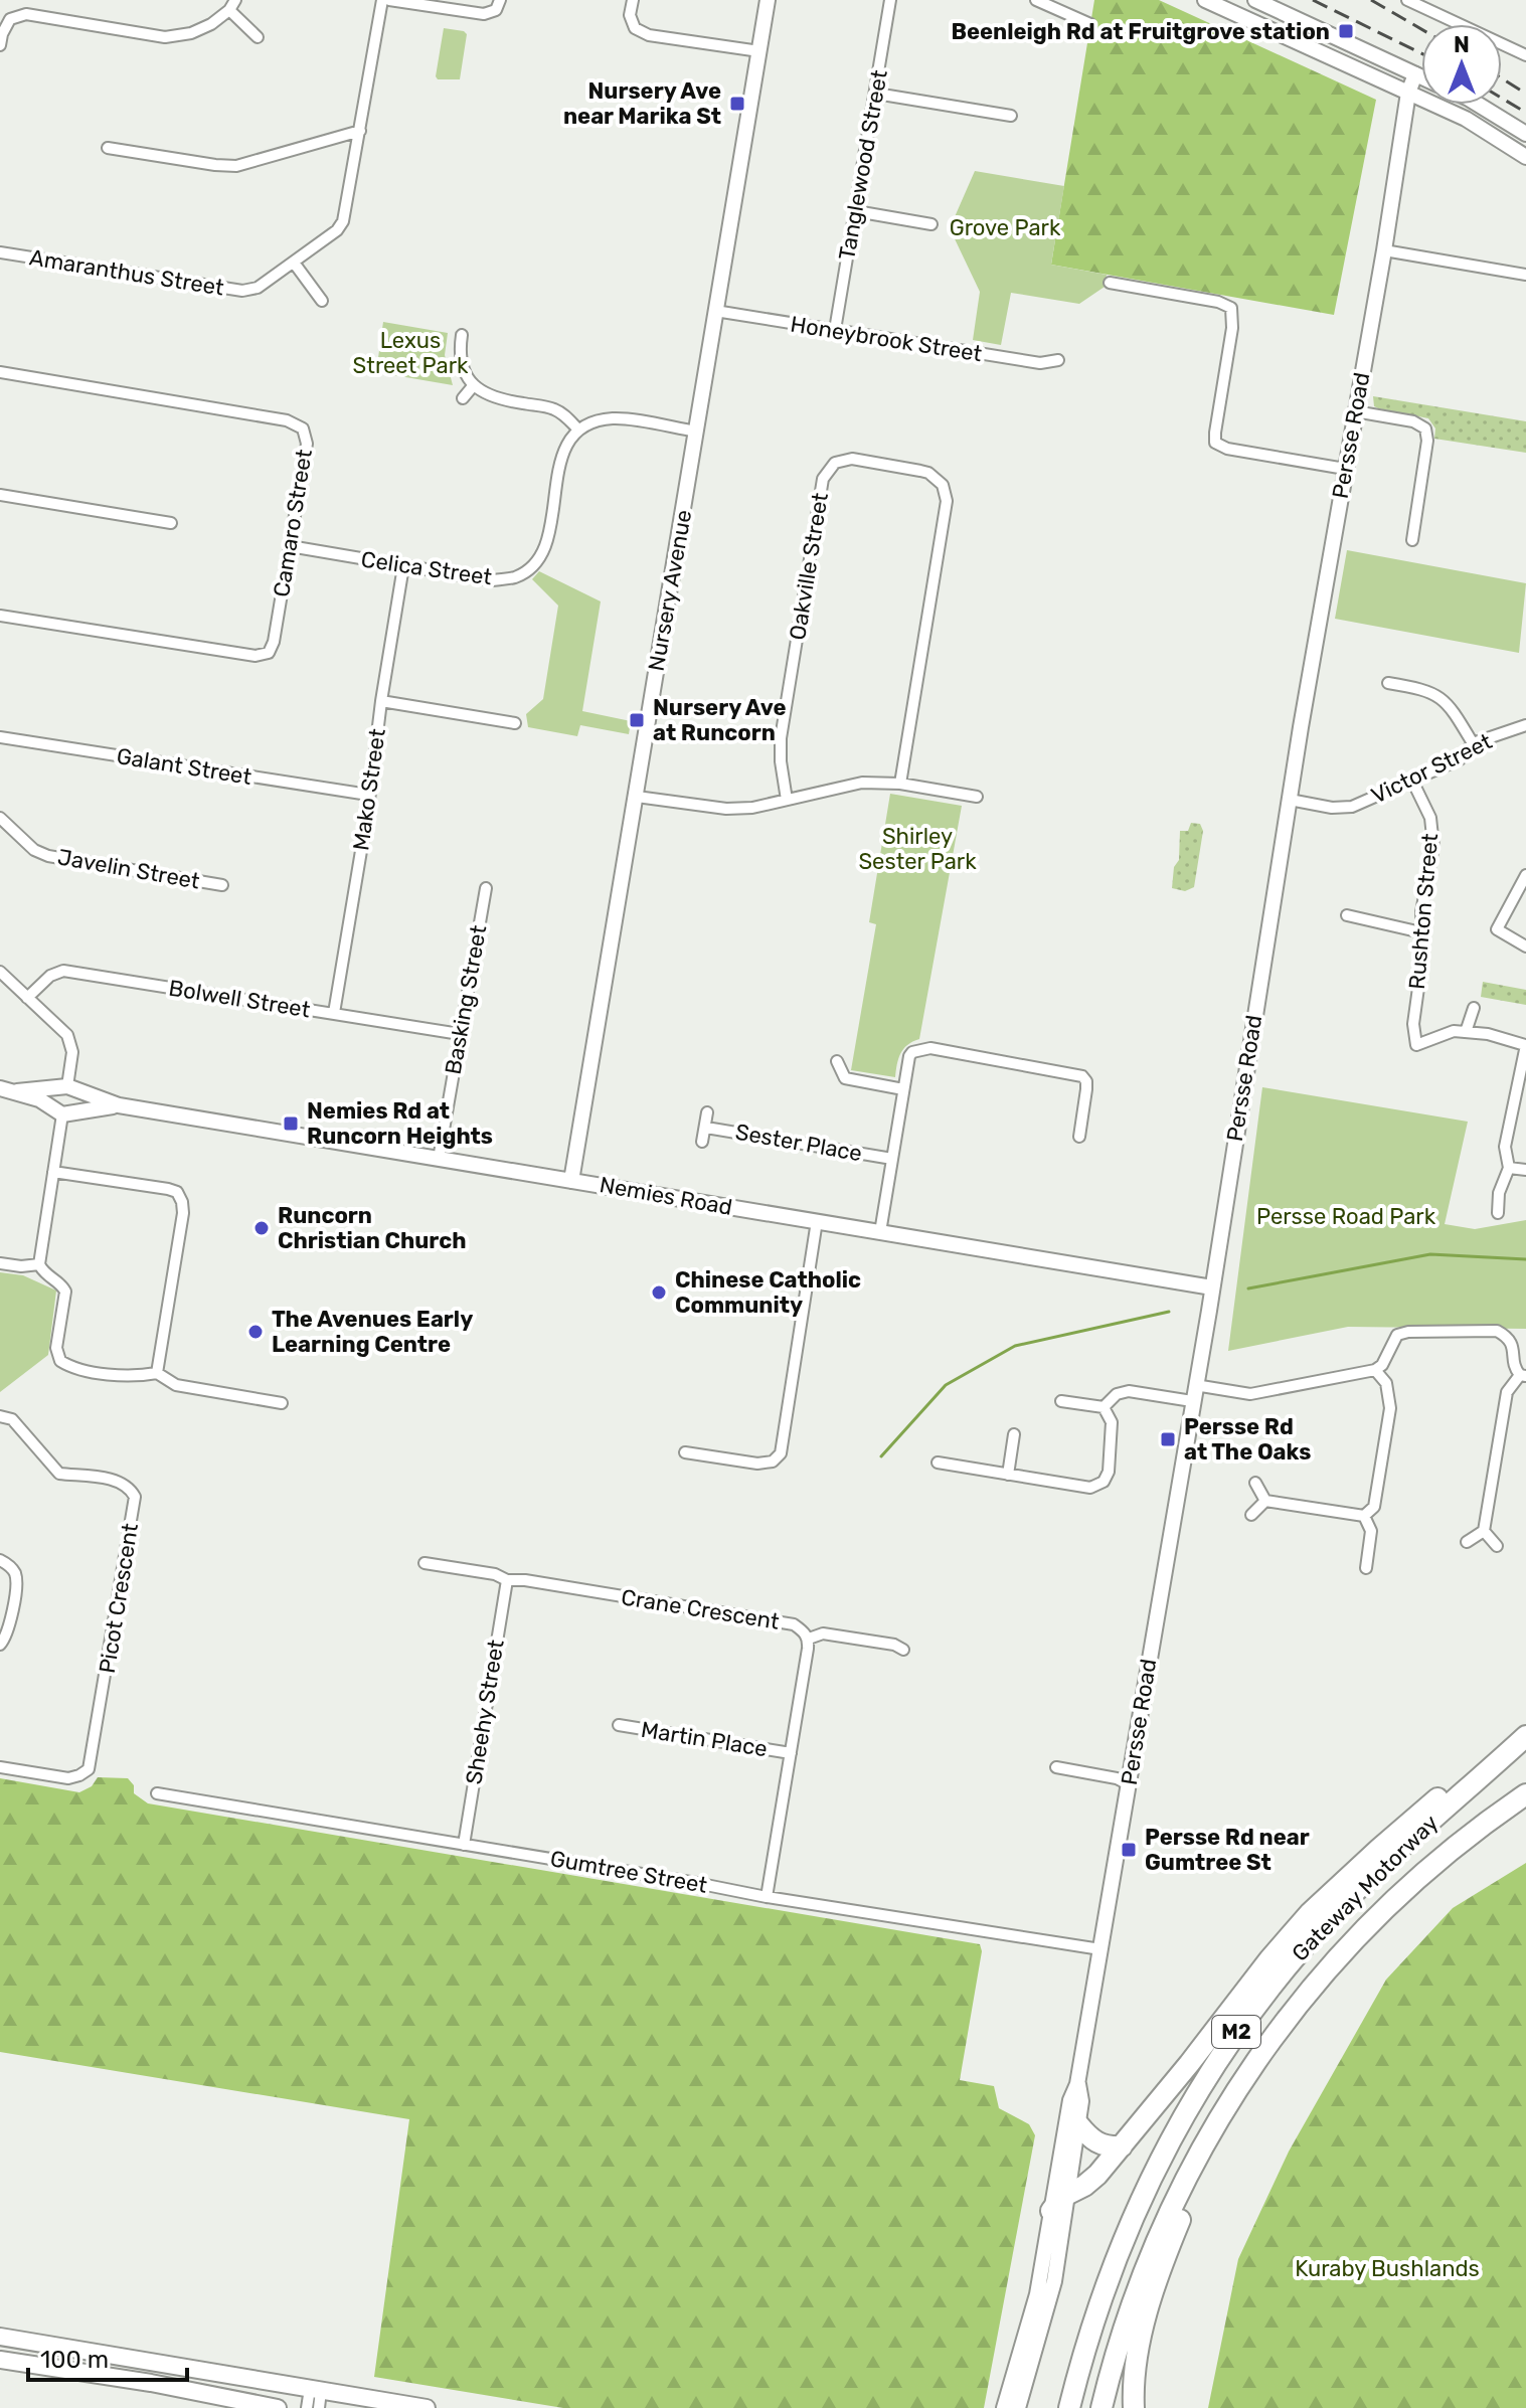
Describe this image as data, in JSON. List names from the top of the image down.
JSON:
{
  "streets": {
    "highway": ["Gateway Motorway", "M2"],
    "street": [
      "Tanglewood Street",
      "Amaranthus Street",
      "Honeybrook Street",
      "Persse Road",
      "Camaro Street",
      "Oakville Street",
      "Celica Street",
      "Nursery Avenue",
      "Galant Street",
      "Victor Street",
      "Mako Street",
      "Javelin Street",
      "Rushton Street",
      "Bolwell Street",
      "Basking Street",
      "Sester Place",
      "Nemies Road",
      "Picot Crescent",
      "Crane Crescent",
      "Sheehy Street",
      "Martin Place",
      "Gumtree Street"
    ]
  },
  "crossings": [
    ["Tanglewood Street", "Honeybrook Street"],
    ["Honeybrook Street", "Nursery Avenue"],
    ["Persse Road", "Victor Street"],
    ["Persse Road", "Nemies Road"],
    ["Persse Road", "Gumtree Street"],
    ["Camaro Street", "Celica Street"],
    ["Celica Street", "Mako Street"],
    ["Nursery Avenue", "Nemies Road"],
    ["Galant Street", "Mako Street"],
    ["Victor Street", "Rushton Street"],
    ["Mako Street", "Bolwell Street"],
    ["Bolwell Street", "Basking Street"],
    ["Basking Street", "Nemies Road"],
    ["Crane Crescent", "Sheehy Street"],
    ["Crane Crescent", "Martin Place"],
    ["Crane Crescent", "Gumtree Street"],
    ["Sheehy Street", "Gumtree Street"]
  ],
  "parks": [
    "Grove Park",
    "Lexus Street Park",
    "Shirley Sester Park",
    "Persse Road Park",
    "Kuraby Bushlands"
  ],
  "places": {
    "transit": [
      "Beenleigh Rd at Fruitgrove station",
      "Nursery Ave near Marika St",
      "Nursery Ave at Runcorn",
      "Nemies Rd at Runcorn Heights",
      "Persse Rd at The Oaks",
      "Persse Rd near Gumtree St"
    ],
    "other": ["Runcorn Christian Church", "Chinese Catholic Community", "The Avenues Early Learning Centre"]
  },
  "scale_bar": "100 m",
  "north": "top"
}
